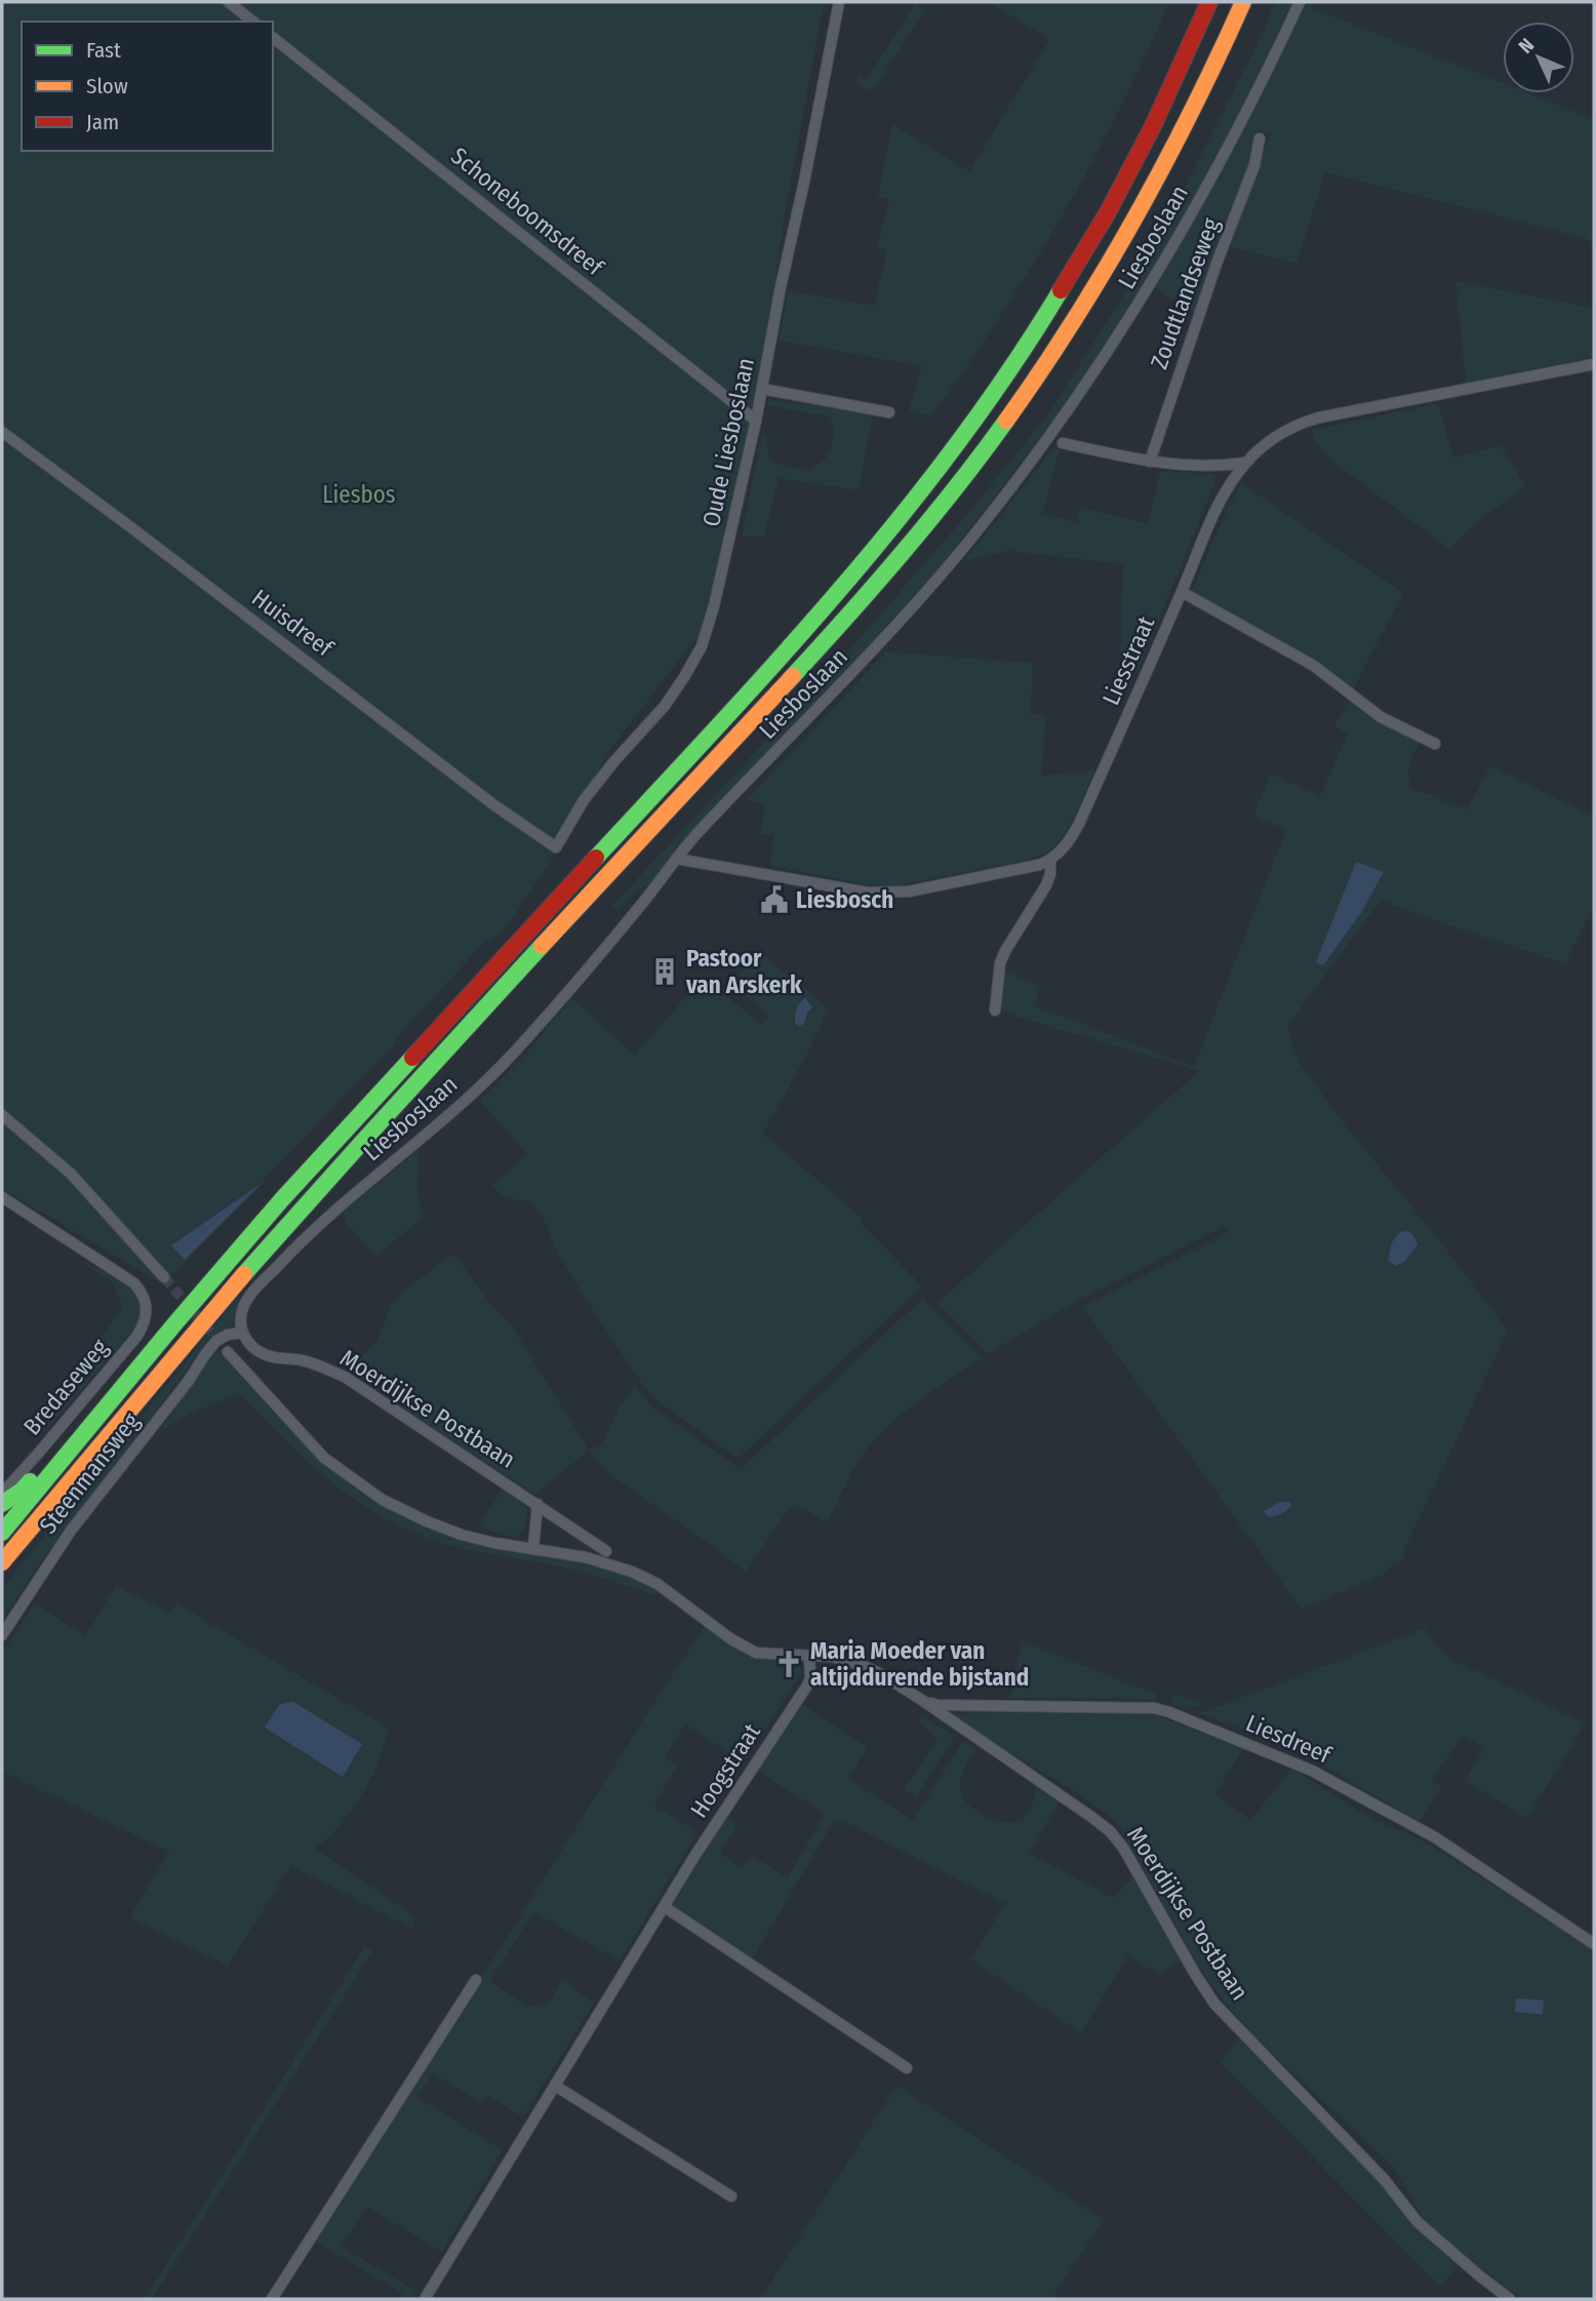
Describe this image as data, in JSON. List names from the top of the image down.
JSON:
{
  "streets": {
    "street": [
      "Schoneboomsdreef",
      "Liesboslaan",
      "Zoudtlandseweg",
      "Oude Liesboslaan",
      "Huisdreef",
      "Liesstraat",
      "Bredaseweg",
      "Moerdijkse Postbaan",
      "Steenmansweg",
      "Liesdreef",
      "Hoogstraat"
    ]
  },
  "crossings": [
    ["Schoneboomsdreef", "Oude Liesboslaan"],
    ["Liesboslaan", "Moerdijkse Postbaan"],
    ["Liesboslaan", "Steenmansweg"],
    ["Oude Liesboslaan", "Huisdreef"],
    ["Moerdijkse Postbaan", "Steenmansweg"],
    ["Moerdijkse Postbaan", "Liesdreef"],
    ["Moerdijkse Postbaan", "Hoogstraat"]
  ],
  "parks": ["Liesbos"],
  "places": {
    "public building": ["Liesbosch"],
    "building": ["Pastoor van Arskerk"],
    "church": ["Maria Moeder van altijddurende bijstand"]
  },
  "legend": ["Fast", "Slow", "Jam"],
  "north": "top left"
}
